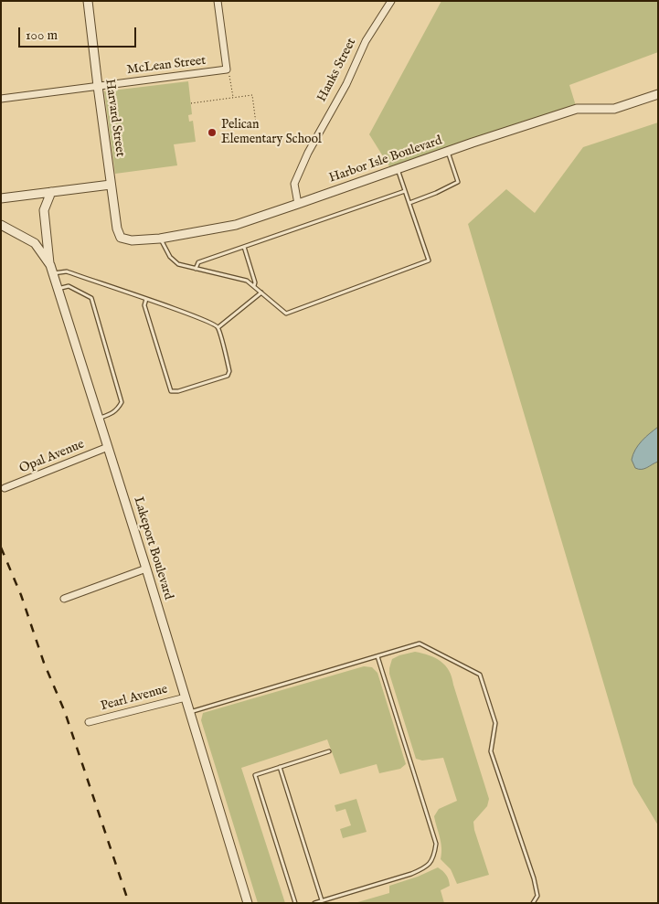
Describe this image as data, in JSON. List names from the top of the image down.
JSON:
{
  "streets": {
    "street": [
      "McLean Street",
      "Hanks Street",
      "Harvard Street",
      "Harbor Isle Boulevard",
      "Opal Avenue",
      "Lakeport Boulevard",
      "Pearl Avenue"
    ]
  },
  "crossings": [
    ["McLean Street", "Harvard Street"],
    ["Hanks Street", "Harbor Isle Boulevard"],
    ["Harvard Street", "Harbor Isle Boulevard"],
    ["Opal Avenue", "Lakeport Boulevard"],
    ["Lakeport Boulevard", "Pearl Avenue"]
  ],
  "places": ["Pelican Elementary School"],
  "scale_bar": "100 m"
}
